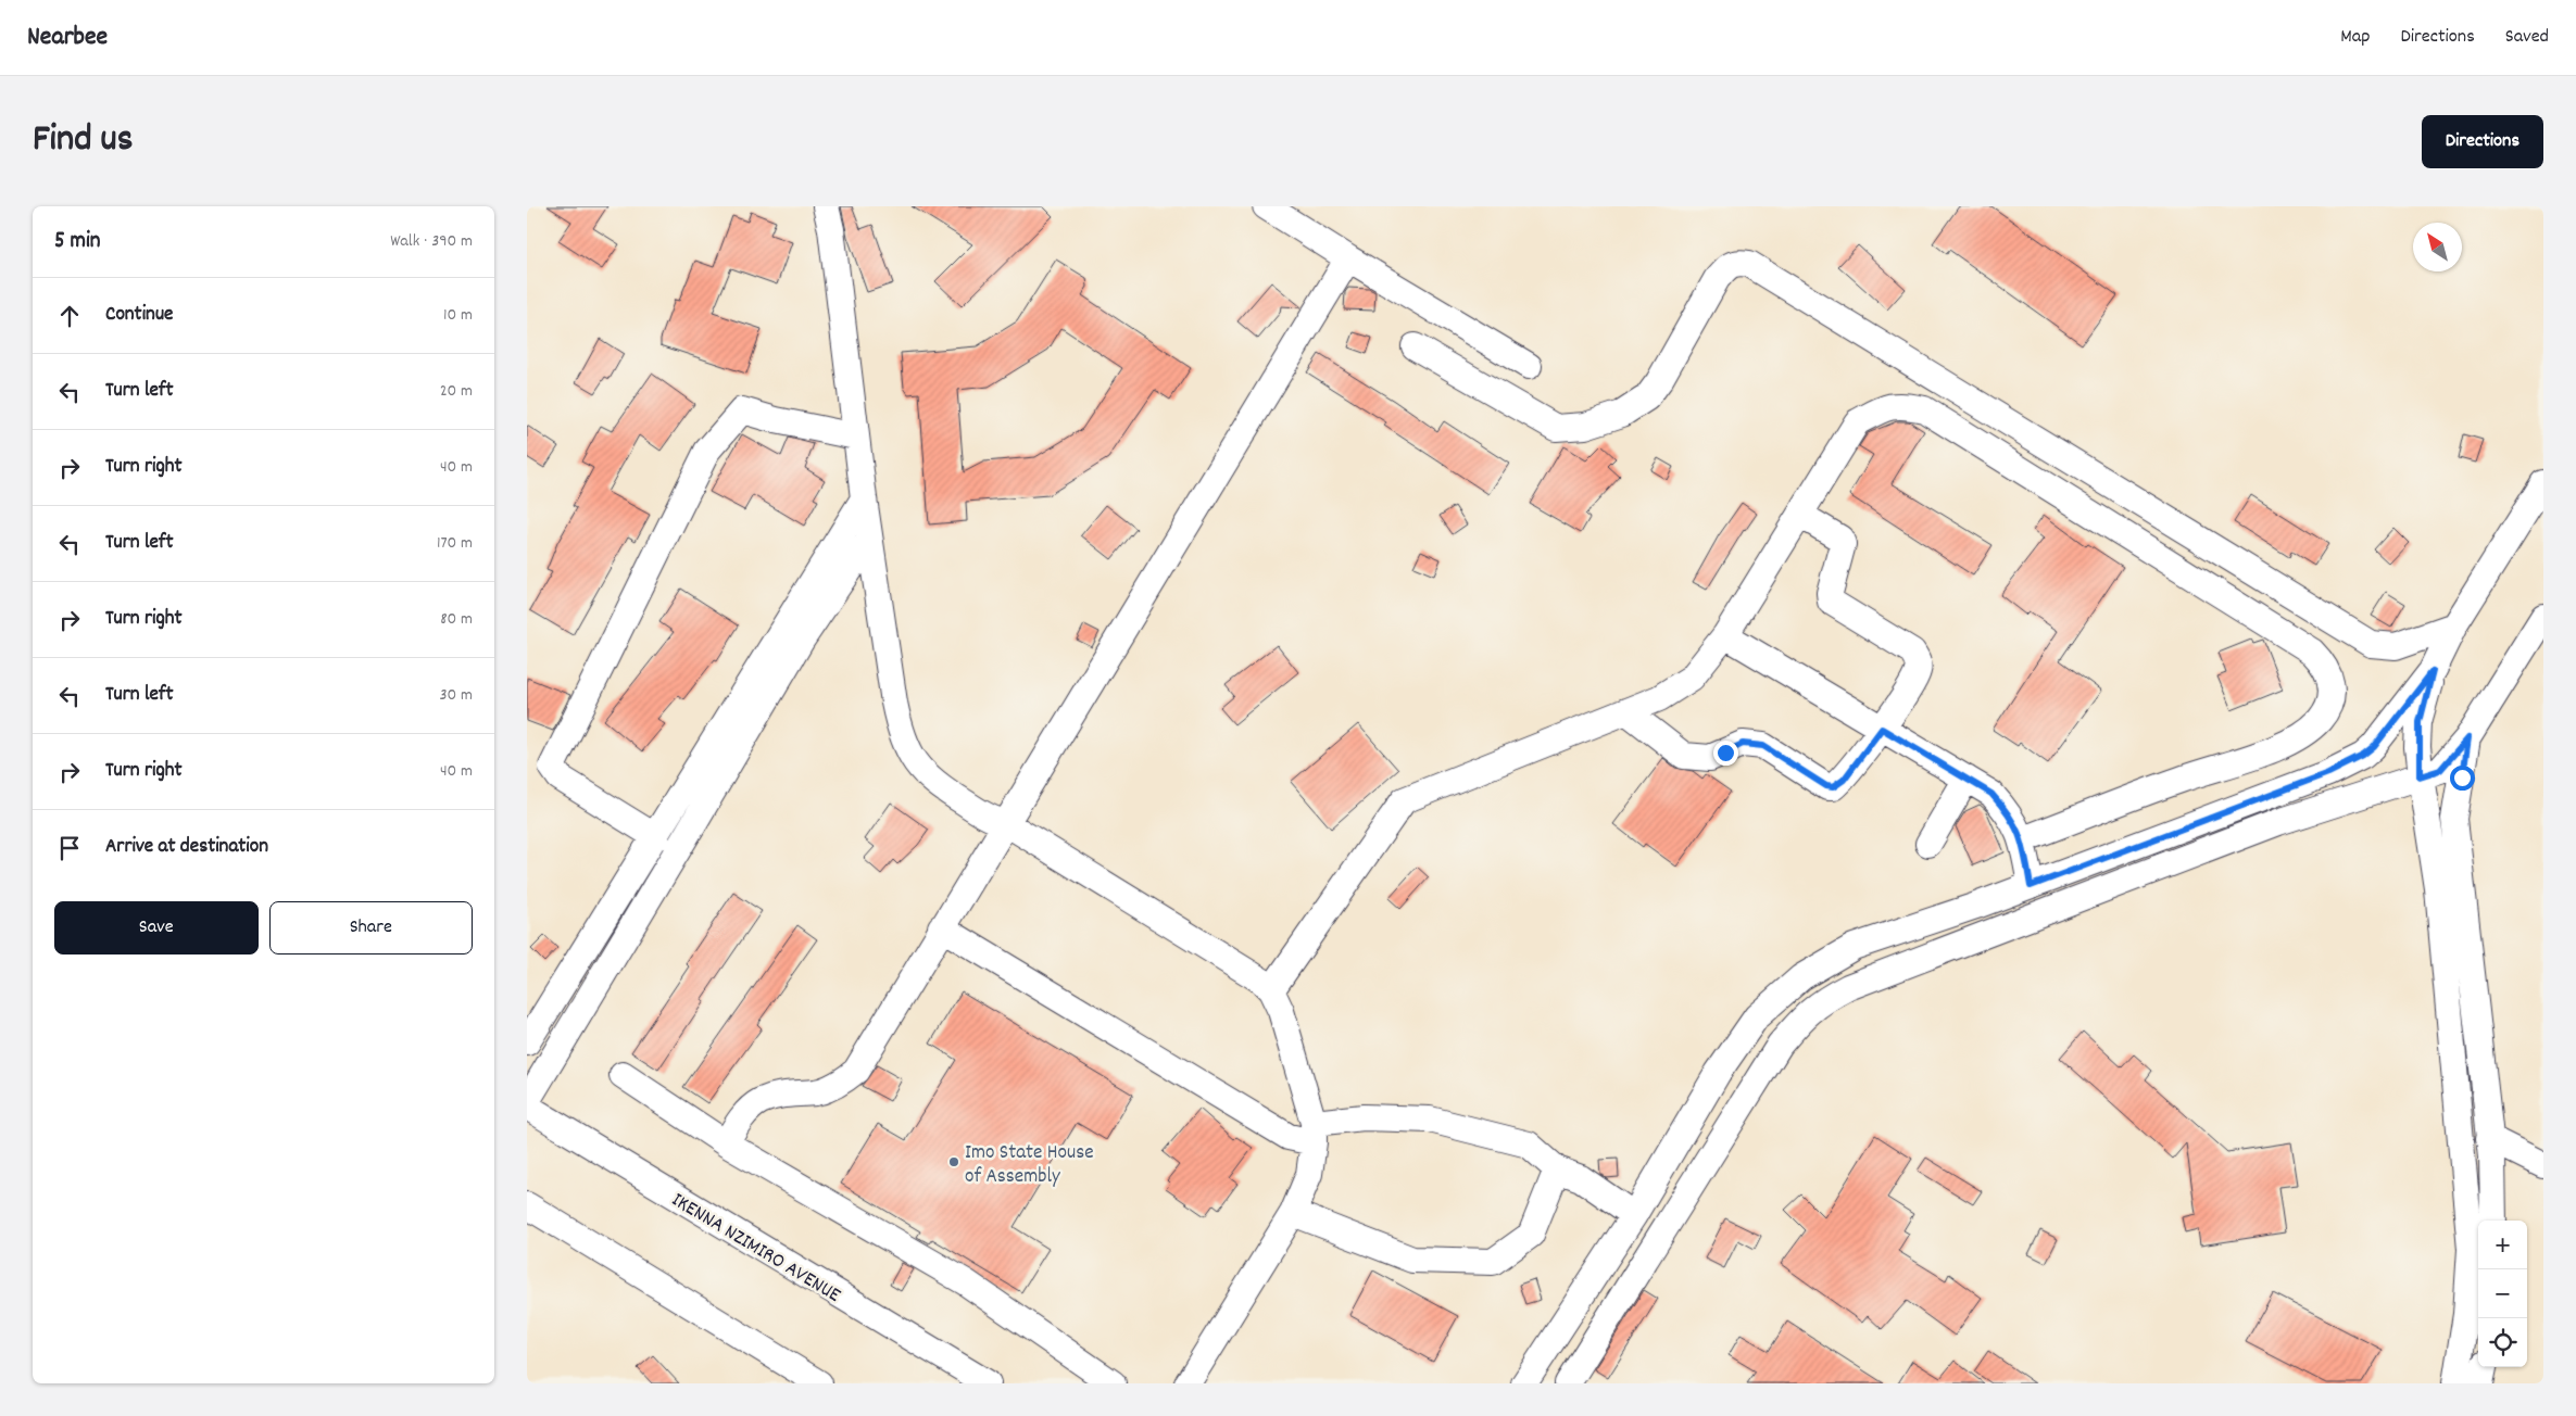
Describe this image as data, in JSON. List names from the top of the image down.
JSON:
{
  "streets": {
    "street": ["IKENNA NZIMIRO AVENUE"]
  },
  "places": ["Imo State House of Assembly"],
  "north": "top left",
  "page": {
    "header": "Nearbee",
    "nav": ["Map", "Directions", "Saved"],
    "title": "Find us",
    "buttons": [
      "Directions",
      ["Save", "Share"]
    ],
    "heading": ["5 min", "Walk · 390 m"],
    "list": [
      ["Continue", "10 m"],
      ["Turn left", "20 m"],
      ["Turn right", "40 m"],
      ["Turn left", "170 m"],
      ["Turn right", "80 m"],
      ["Turn left", "30 m"],
      ["Turn right", "40 m"],
      "Arrive at destination"
    ],
    "map_buttons": ["+", "−"]
  }
}
